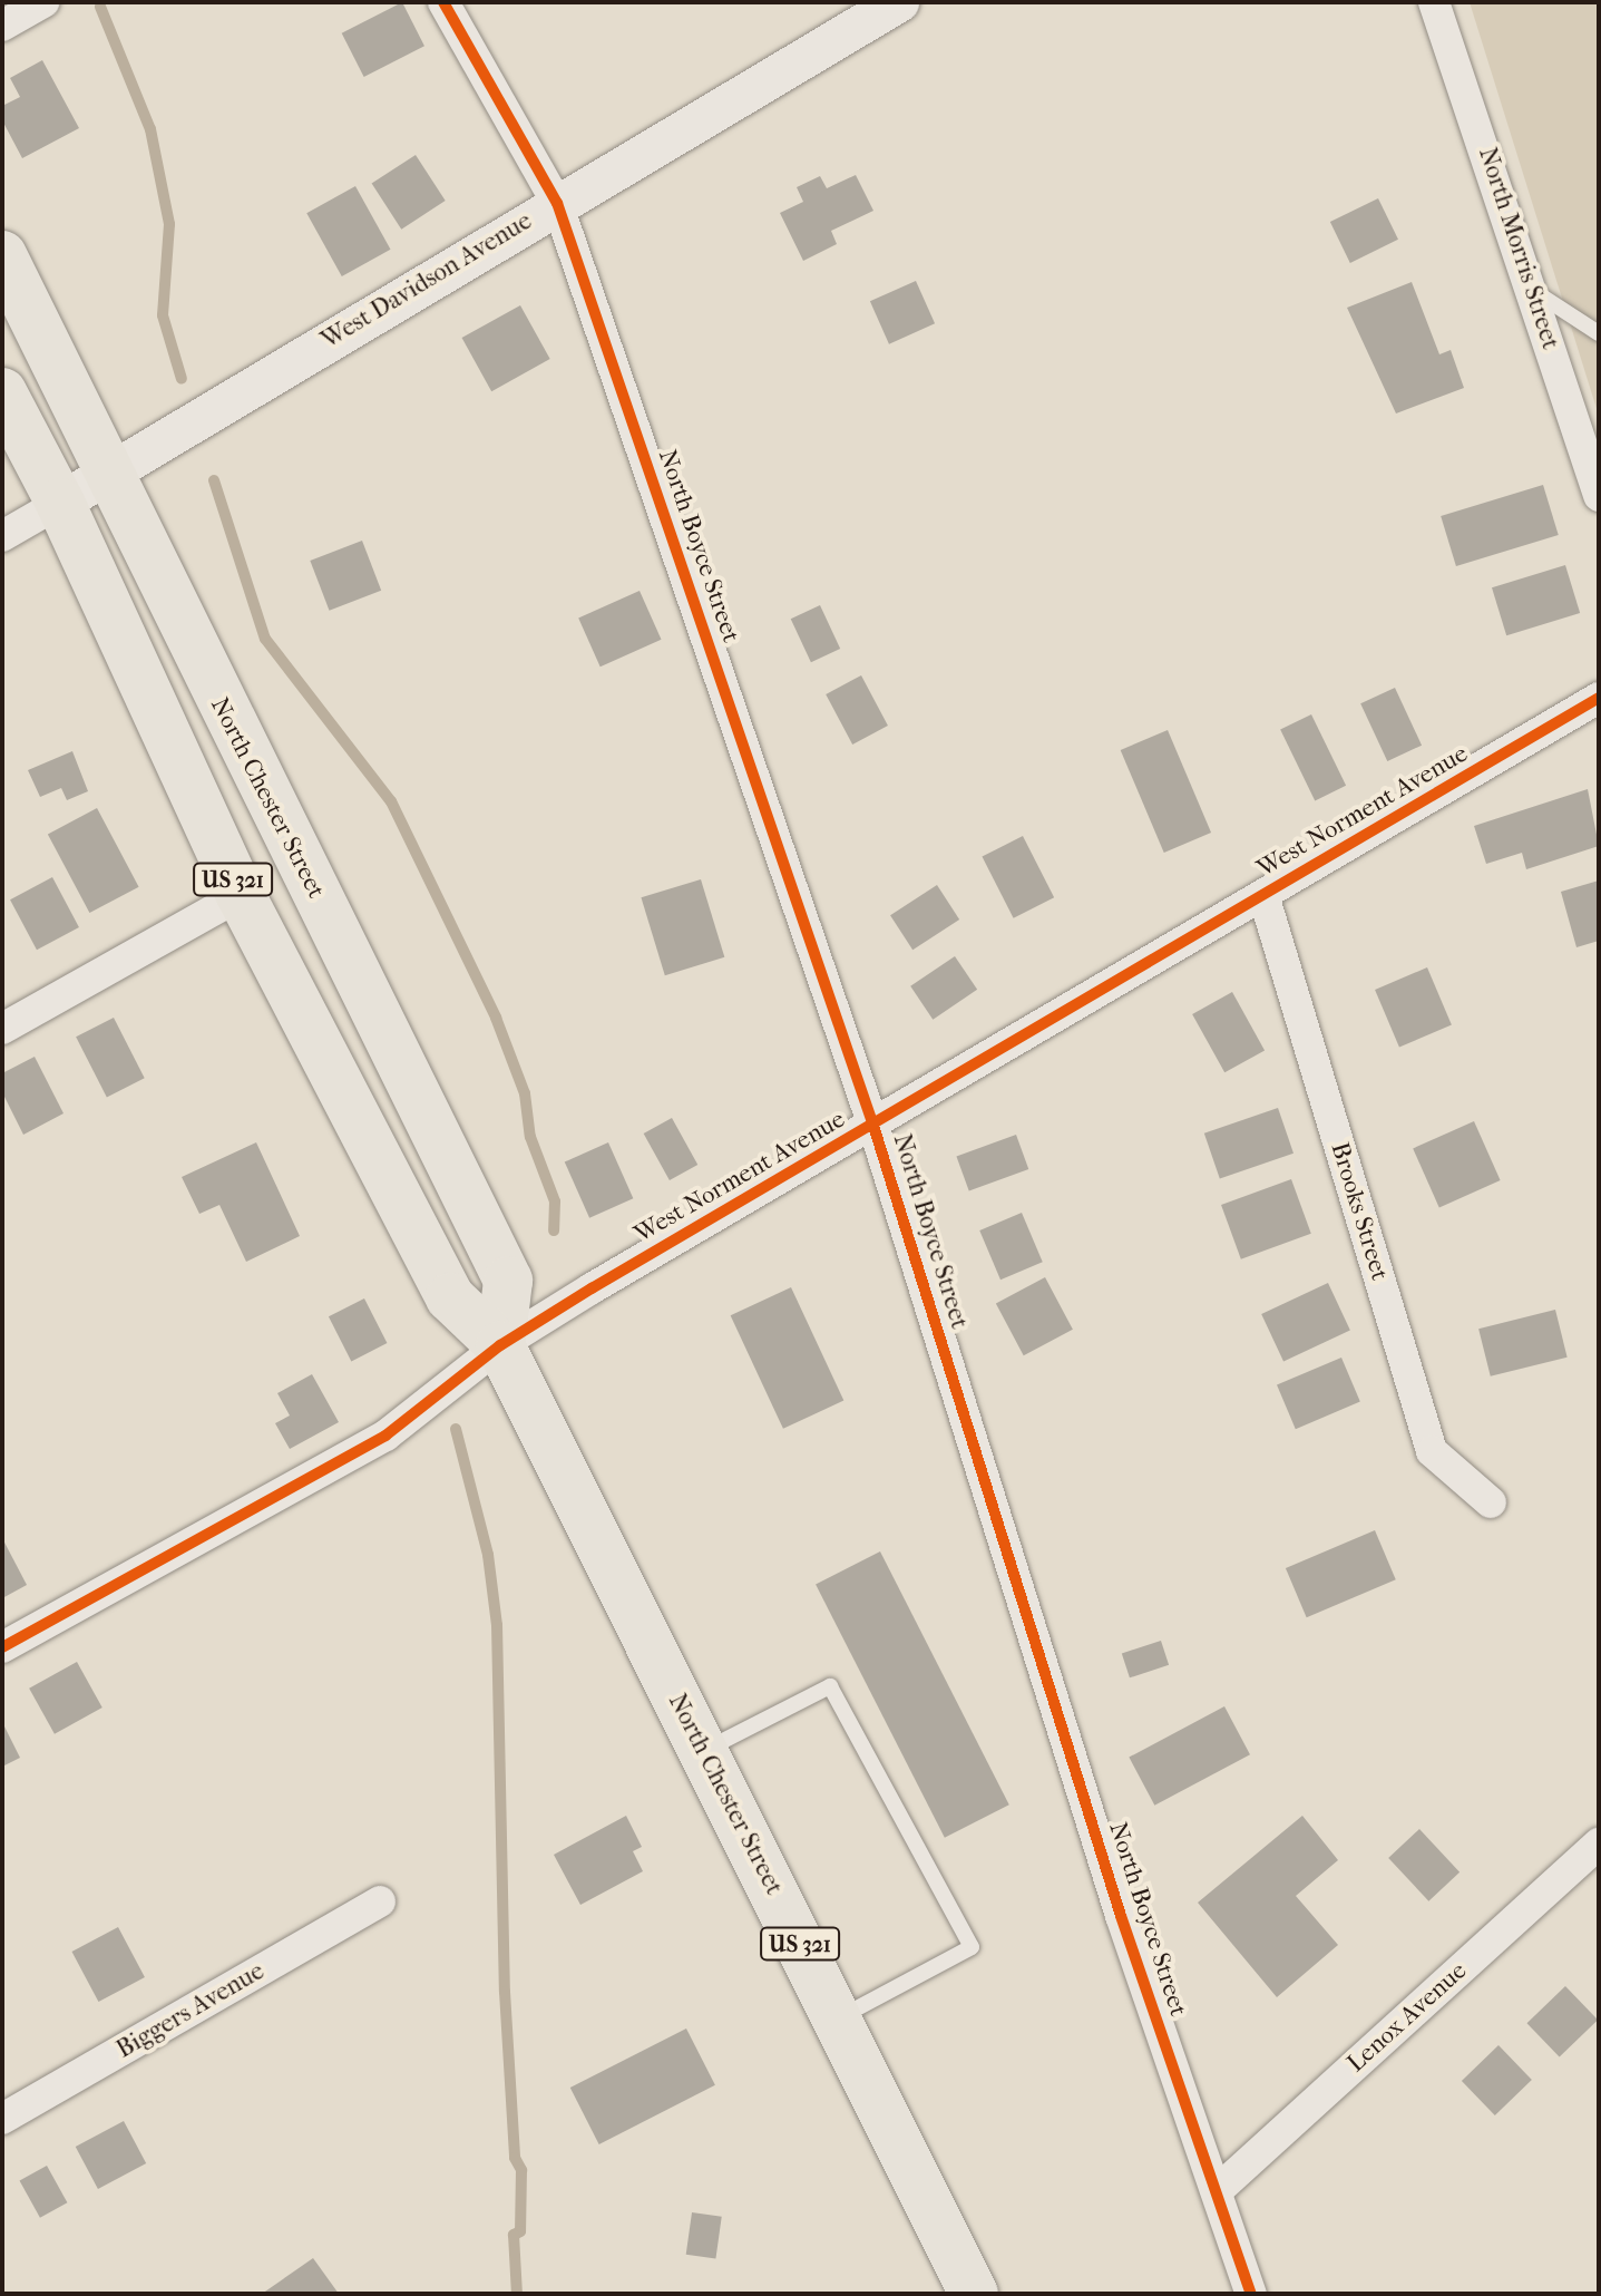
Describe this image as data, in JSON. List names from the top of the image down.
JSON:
{
  "streets": {
    "main road": ["North Chester Street", "US 321"],
    "street": [
      "North Morris Street",
      "West Davidson Avenue",
      "North Boyce Street",
      "West Norment Avenue",
      "Brooks Street",
      "Biggers Avenue",
      "Lenox Avenue"
    ]
  },
  "crossings": [
    ["West Davidson Avenue", "North Boyce Street"],
    ["West Davidson Avenue", "North Chester Street"],
    ["North Boyce Street", "West Norment Avenue"],
    ["North Boyce Street", "Lenox Avenue"],
    ["North Chester Street", "West Norment Avenue"],
    ["West Norment Avenue", "Brooks Street"]
  ]
}
